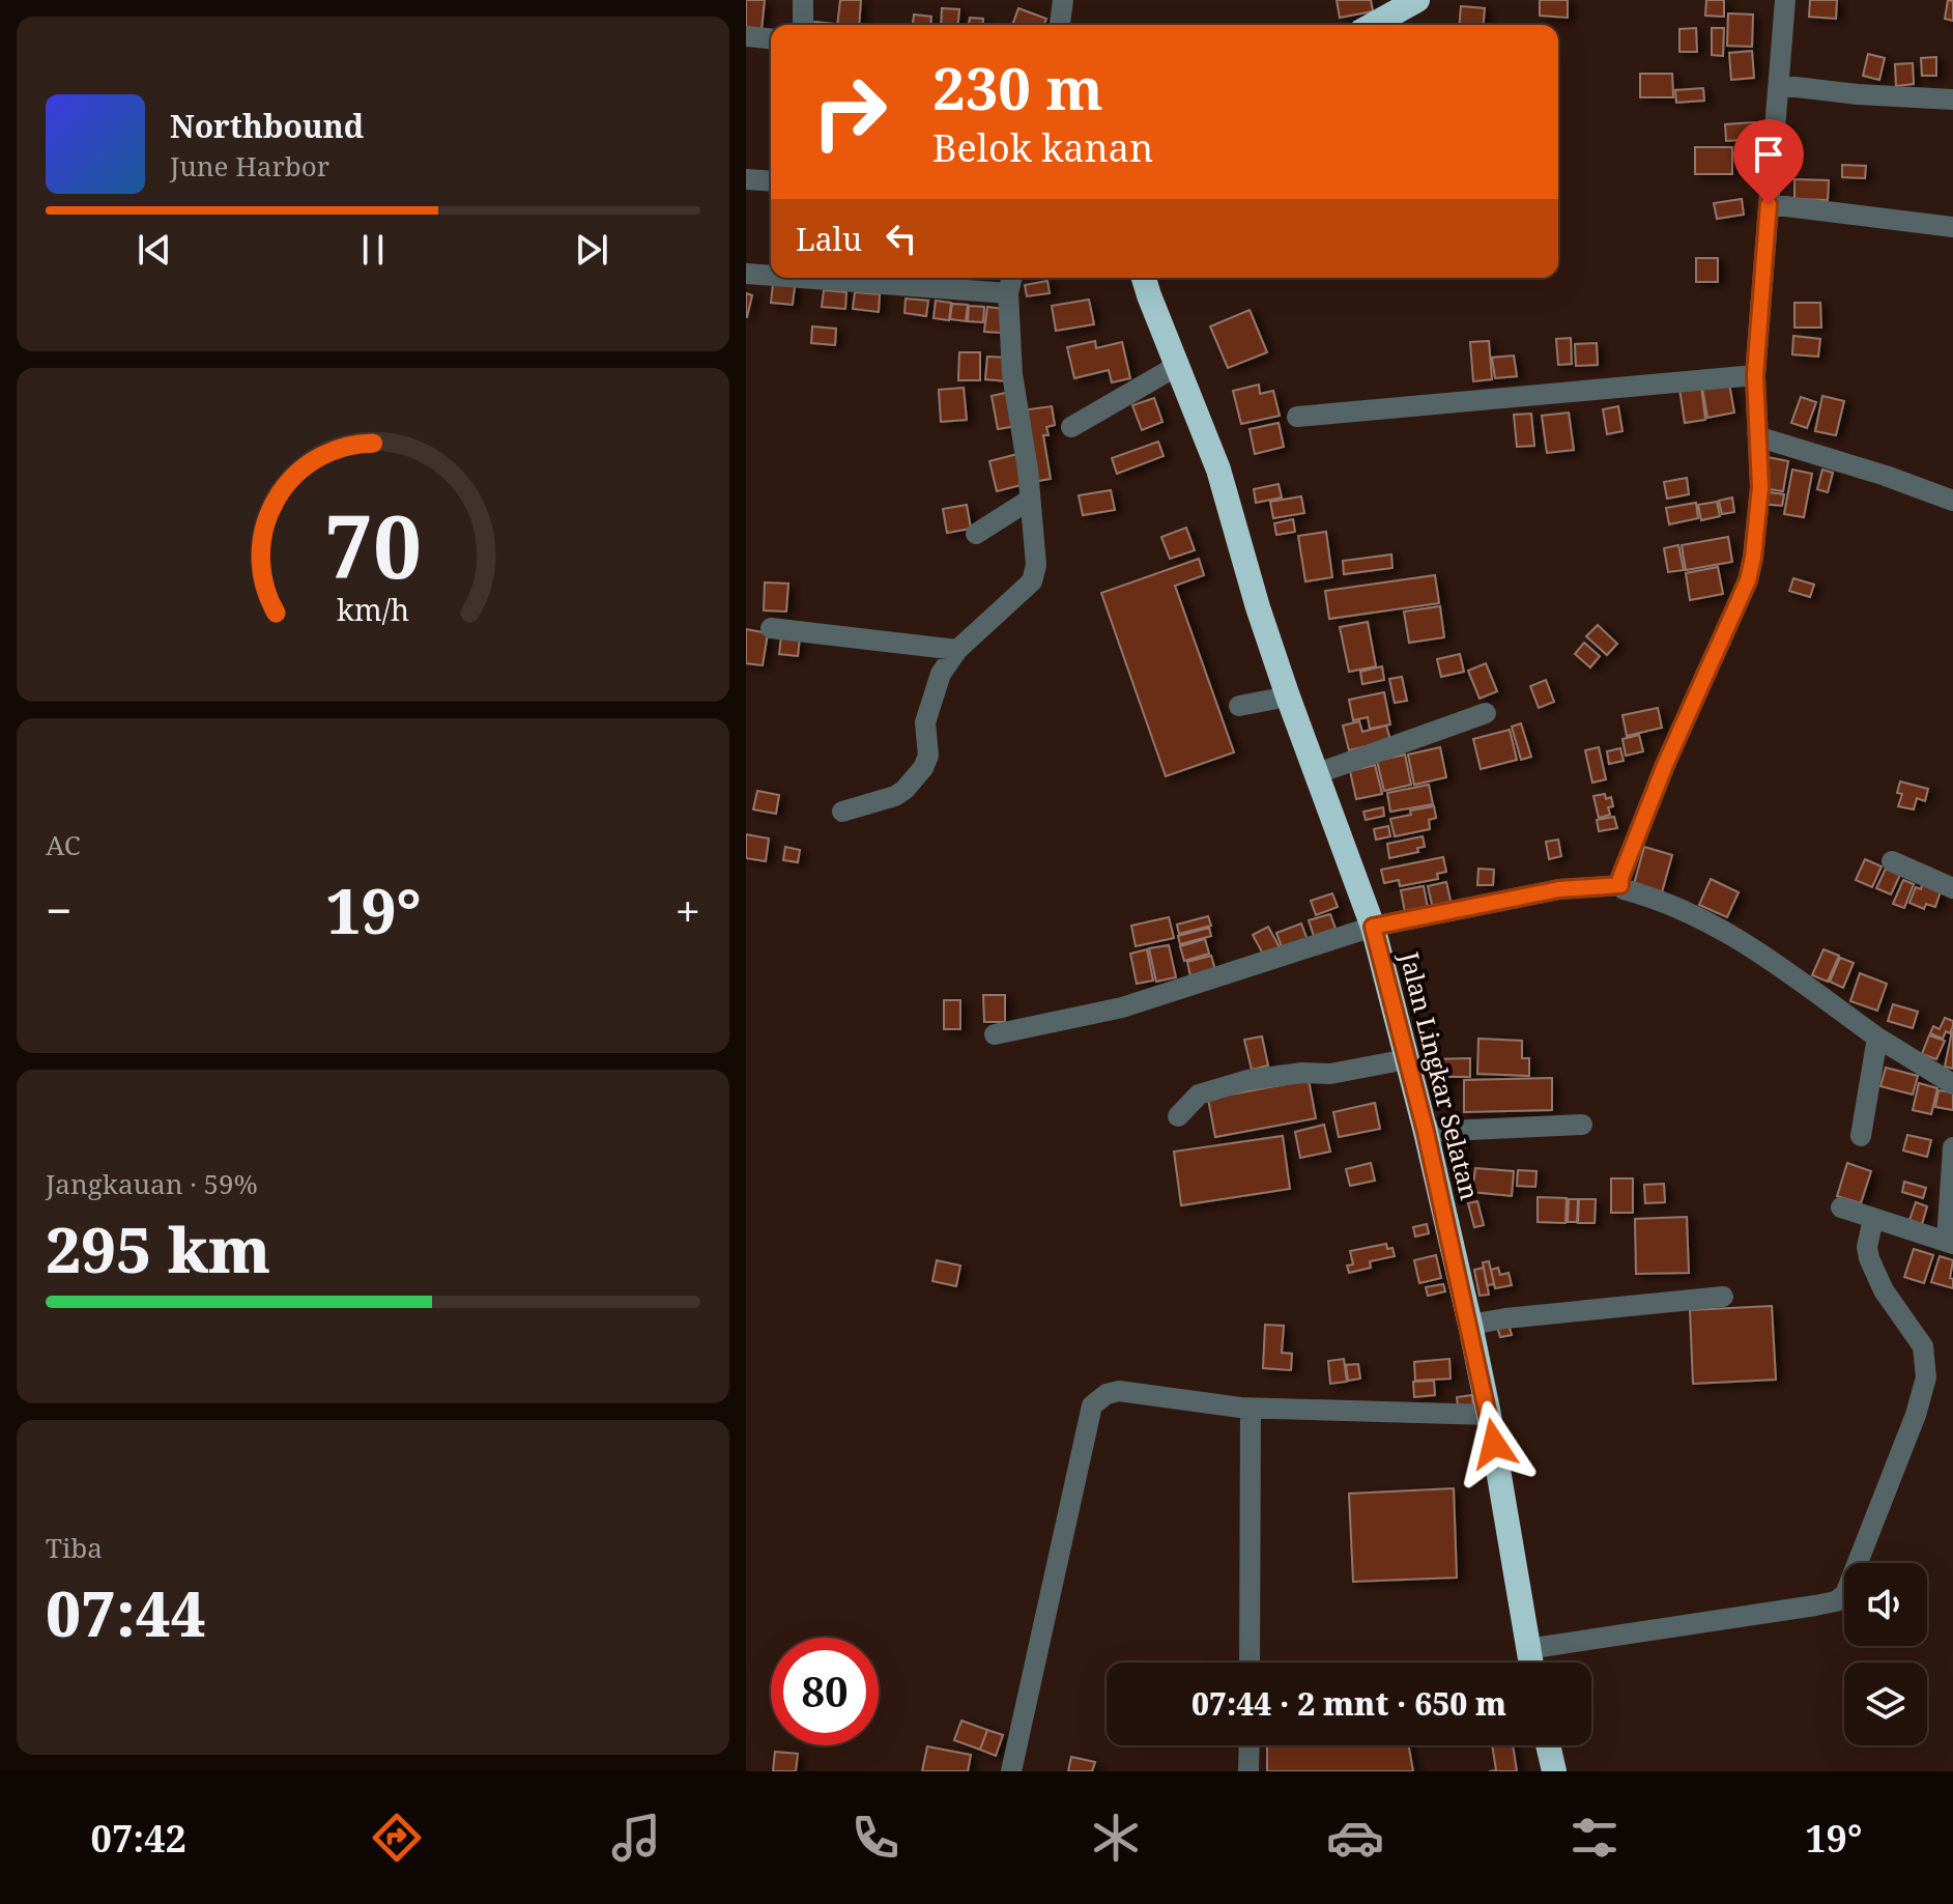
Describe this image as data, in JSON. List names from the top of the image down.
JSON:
{
  "streets": {
    "highway": ["Jalan Lingkar Selatan"]
  },
  "page": {
    "turn": ["230 m", "Belok kanan"],
    "song": ["Northbound", "June Harbor"],
    "then": "Lalu",
    "tile": [
      "AC",
      ["Jangkauan · 59%", "295 km"],
      ["Tiba", "07:44"]
    ],
    "heat": ["−", "19°", "+"],
    "limit": "80",
    "trip": "07:44 · 2 mnt · 650 m",
    "tabs": ["07:42", "19°"],
    "gauge": ["70", "km/h"]
  }
}
